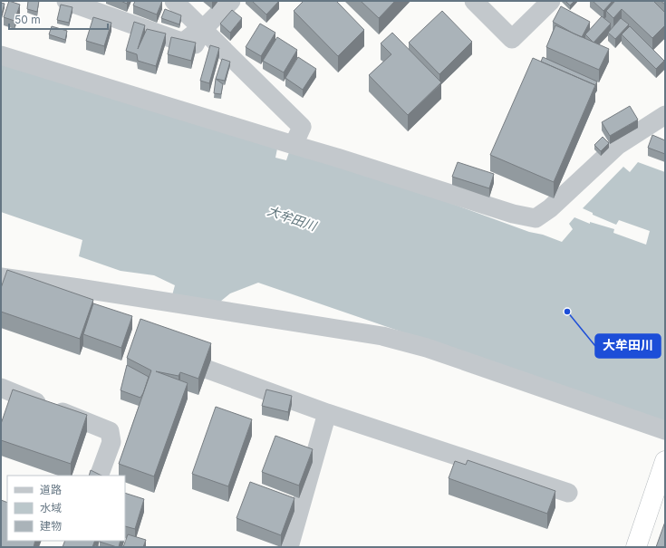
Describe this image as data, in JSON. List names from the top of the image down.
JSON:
{
  "water": ["大牟田川"],
  "places": ["大牟田川"],
  "legend": ["道路", "水域", "建物"],
  "scale_bar": "50 m"
}
